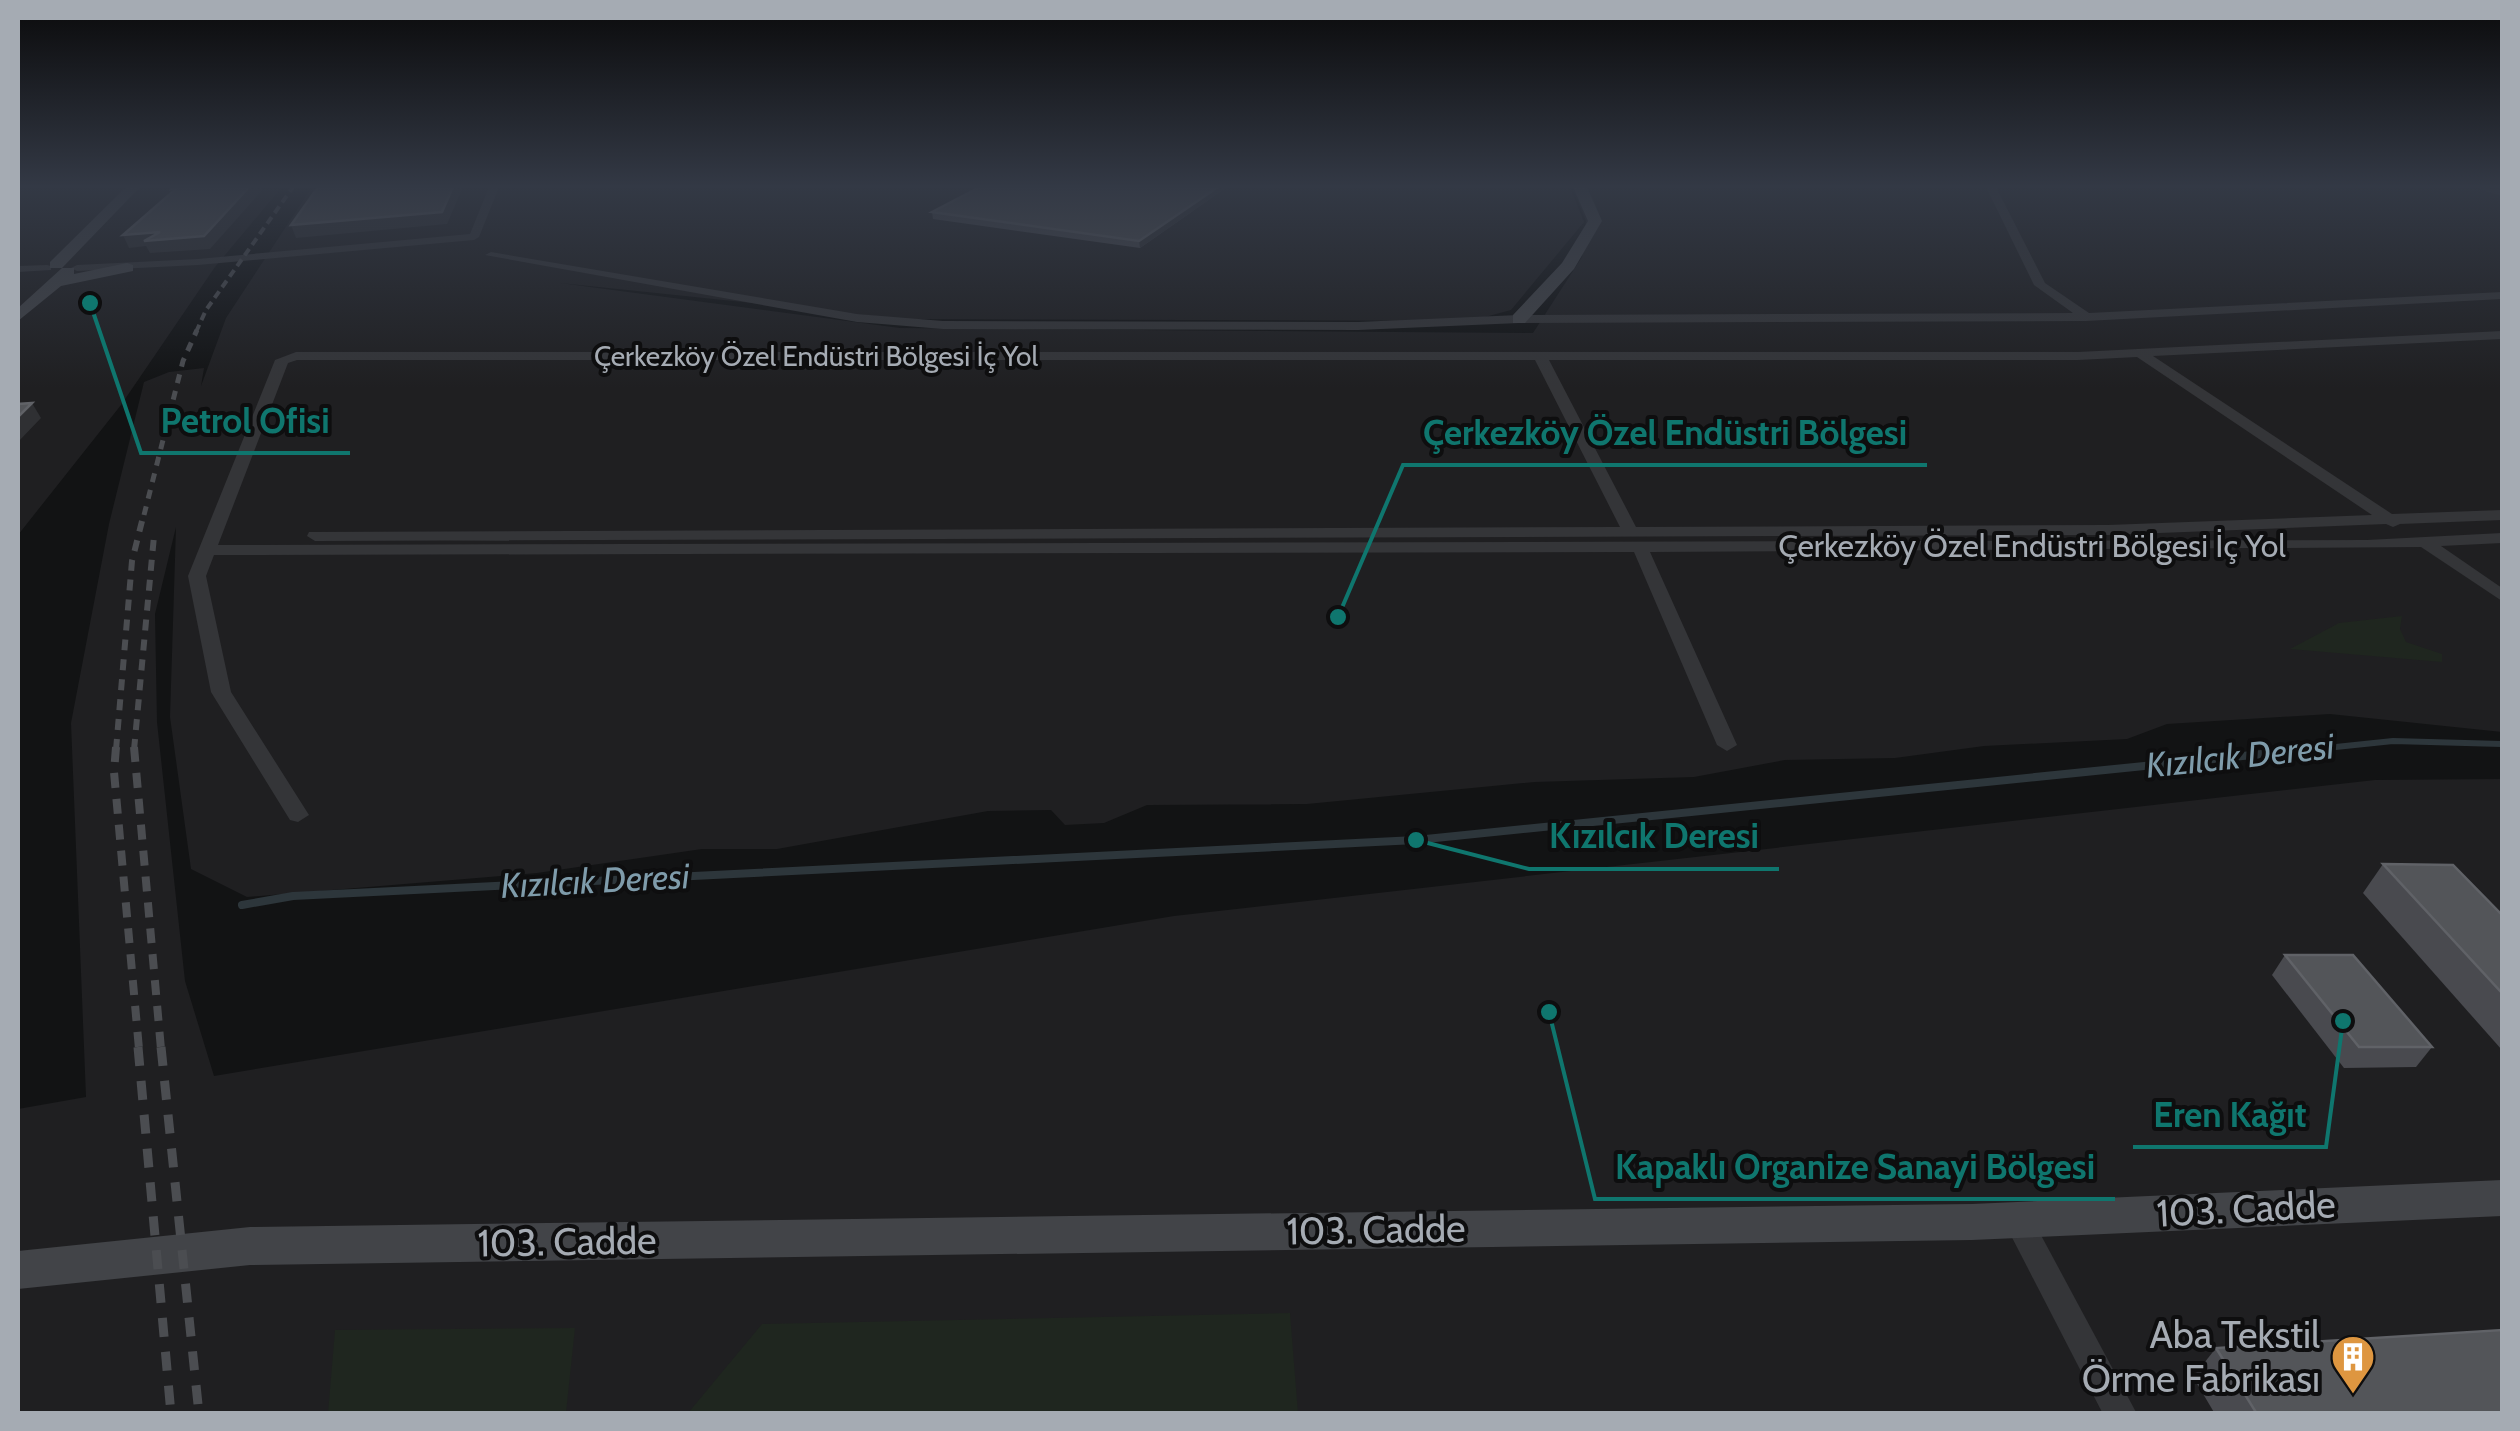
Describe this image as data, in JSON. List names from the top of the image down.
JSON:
{
  "streets": {
    "street": ["Çerkezköy Özel Endüstri Bölgesi İç Yol", "103. Cadde"]
  },
  "water": ["Kızılcık Deresi"],
  "places": {
    "other": [
      "Petrol Ofisi",
      "Çerkezköy Özel Endüstri Bölgesi",
      "Kızılcık Deresi",
      "Kapaklı Organize Sanayi Bölgesi",
      "Eren Kağıt"
    ],
    "building": ["Aba Tekstil Örme Fabrikası"]
  }
}
